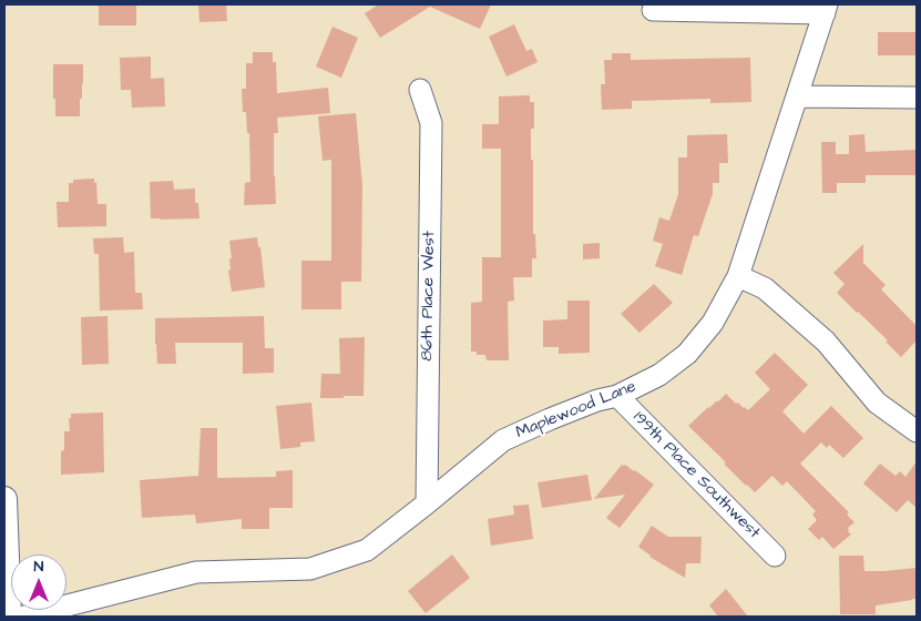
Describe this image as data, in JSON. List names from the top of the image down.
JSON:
{
  "streets": {
    "street": ["86th Place West", "Maplewood Lane", "199th Place Southwest"]
  },
  "crossings": [
    ["86th Place West", "Maplewood Lane"],
    ["Maplewood Lane", "199th Place Southwest"]
  ],
  "north": "top"
}
